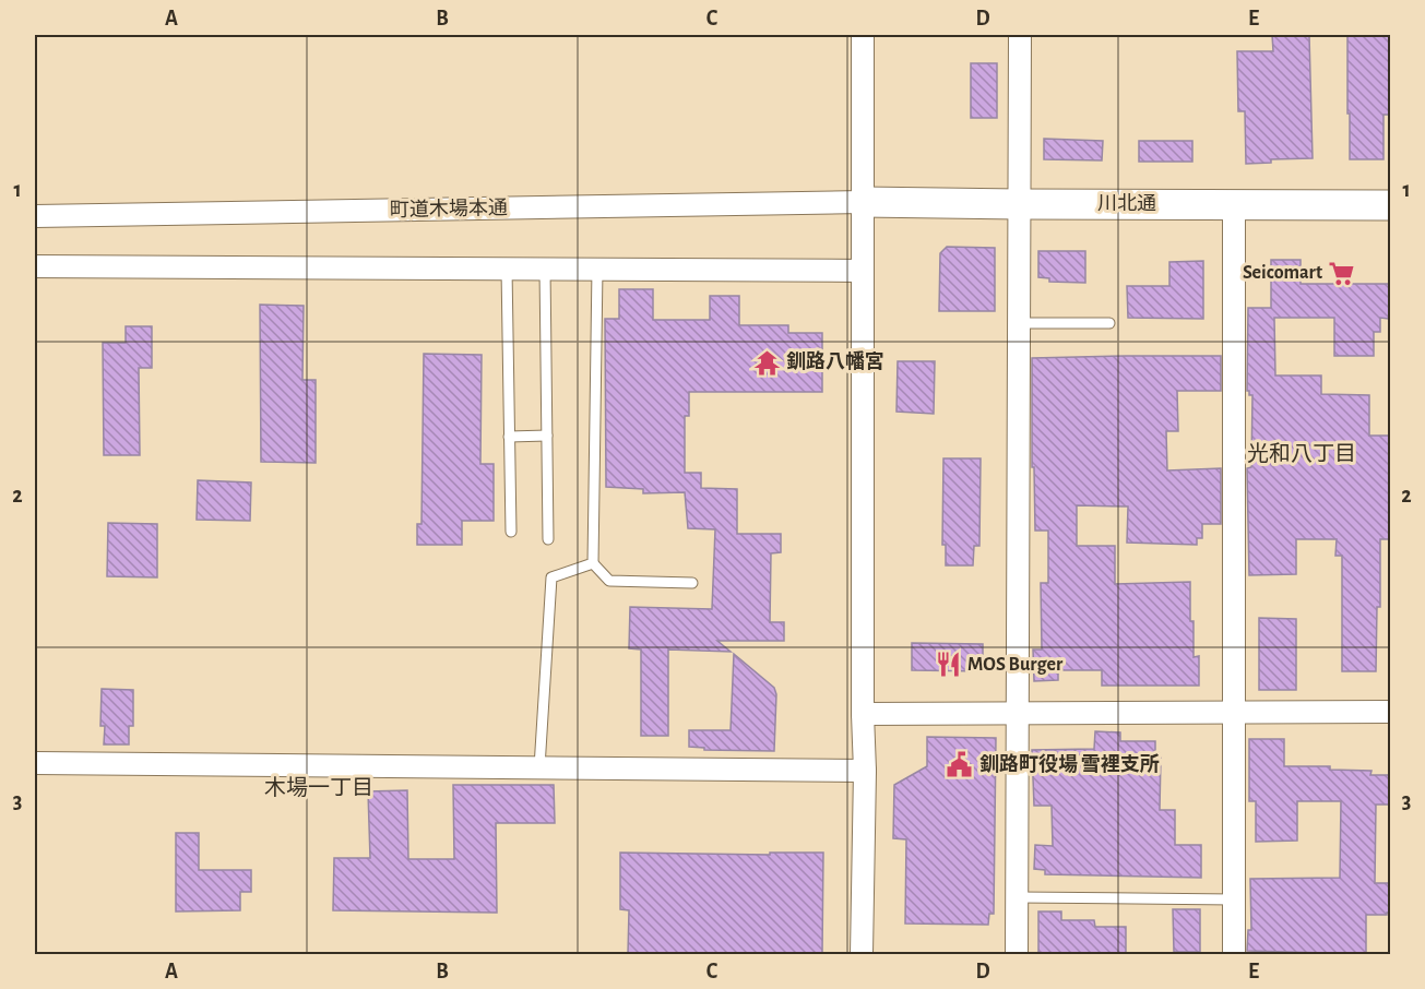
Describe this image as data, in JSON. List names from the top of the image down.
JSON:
{
  "streets": {
    "street": ["川北通", "町道木場本通"]
  },
  "crossings": [
    ["川北通", "町道木場本通"]
  ],
  "districts": ["光和八丁目", "木場一丁目"],
  "places": {
    "supermarket": ["Seicomart"],
    "temple": ["釧路八幡宮"],
    "restaurant": ["MOS Burger"],
    "public building": ["釧路町役場 雪裡支所"]
  },
  "grid": {
    "columns": [
      "A",
      "B",
      "C",
      "D",
      "E"
    ],
    "rows": ["1", "2", "3"]
  }
}
